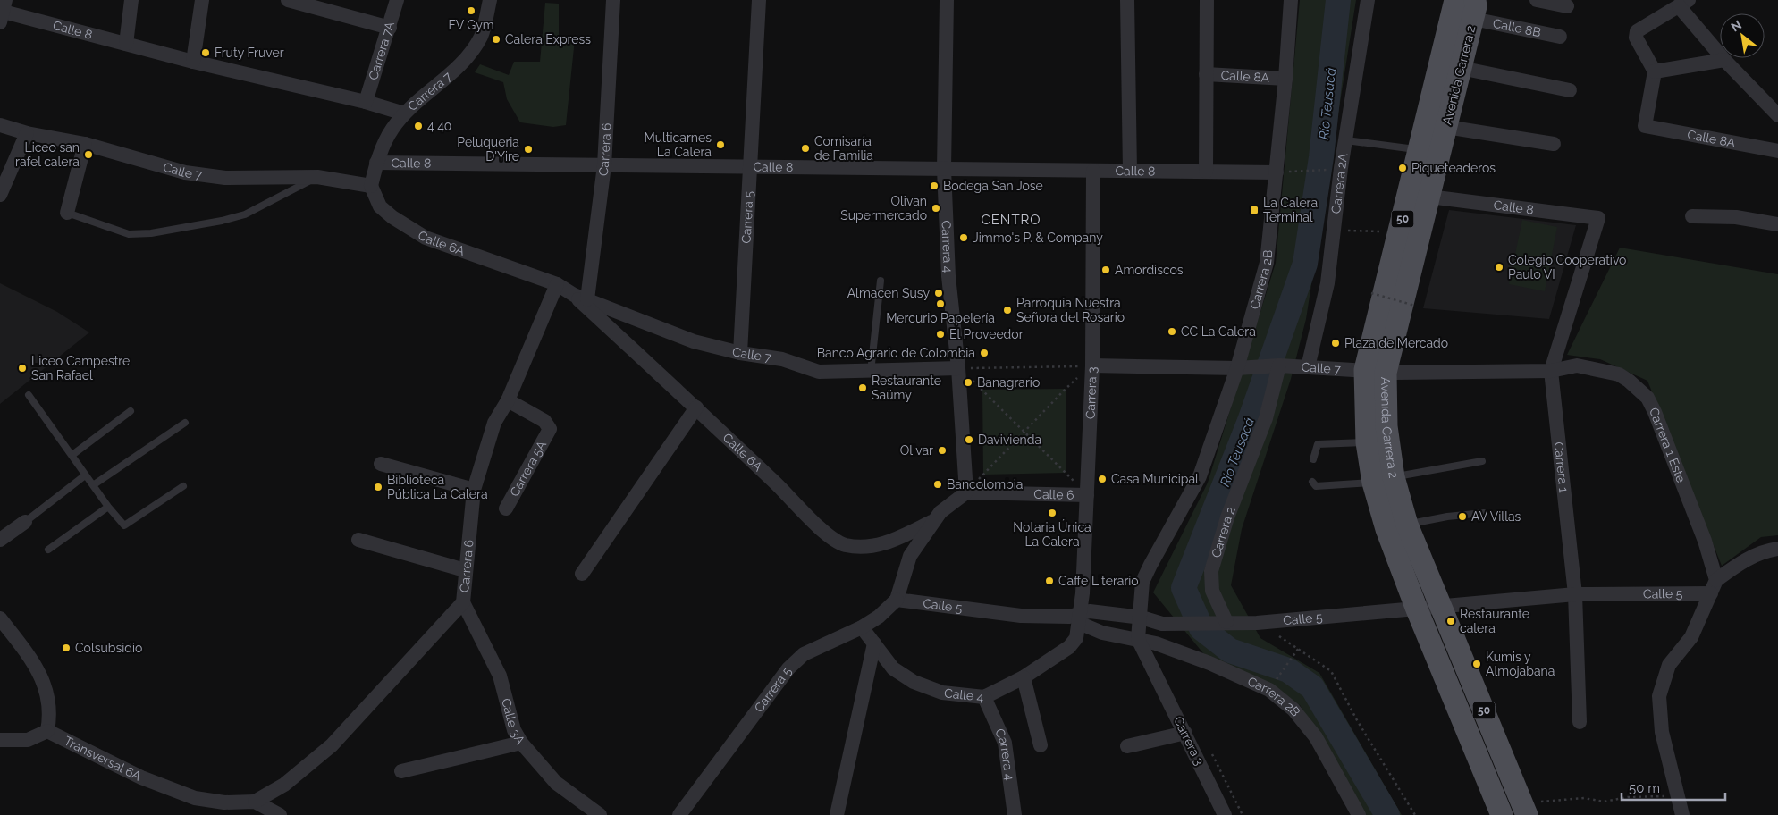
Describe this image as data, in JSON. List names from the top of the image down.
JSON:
{
  "streets": {
    "main road": ["Avenida Carrera 2", "50"],
    "street": [
      "Calle 8B",
      "Calle 8",
      "Carrera 7A",
      "Calle 8A",
      "Carrera 7",
      "Carrera 6",
      "Calle 7",
      "Carrera 2A",
      "Carrera 5",
      "Calle 6A",
      "Carrera 4",
      "Carrera 2B",
      "Carrera 3",
      "Carrera 1 Este",
      "Carrera 1",
      "Carrera 5A",
      "Calle 6",
      "Carrera 2",
      "Calle 5",
      "Calle 4",
      "Calle 3A",
      "Transversal 6A"
    ]
  },
  "crossings": [
    ["Calle 8B", "Avenida Carrera 2"],
    ["Calle 8", "Carrera 7A"],
    ["Calle 8", "Avenida Carrera 2"],
    ["Calle 8", "Carrera 7"],
    ["Calle 8", "Carrera 6"],
    ["Calle 8", "Carrera 5"],
    ["Calle 8", "Carrera 4"],
    ["Calle 8", "Carrera 2B"],
    ["Calle 8", "Carrera 3"],
    ["Calle 8", "Carrera 1"],
    ["Avenida Carrera 2", "Calle 7"],
    ["Avenida Carrera 2", "Calle 5"],
    ["Calle 8A", "Carrera 2B"],
    ["Carrera 7", "Calle 7"],
    ["Carrera 7", "Calle 6A"],
    ["Carrera 6", "Calle 7"],
    ["Carrera 6", "Calle 6A"],
    ["Carrera 6", "Carrera 5A"],
    ["Carrera 6", "Calle 3A"],
    ["Carrera 6", "Transversal 6A"],
    ["Calle 7", "Carrera 2A"],
    ["Calle 7", "Carrera 5"],
    ["Calle 7", "Calle 6A"],
    ["Calle 7", "Carrera 4"],
    ["Calle 7", "Carrera 2B"],
    ["Calle 7", "Carrera 3"],
    ["Calle 7", "Carrera 1 Este"],
    ["Calle 7", "Carrera 1"],
    ["Calle 7", "Carrera 2"],
    ["Carrera 5", "Calle 5"],
    ["Carrera 5", "Calle 4"],
    ["Carrera 4", "Calle 6"],
    ["Carrera 4", "Calle 4"],
    ["Carrera 2B", "Carrera 3"],
    ["Carrera 2B", "Calle 5"],
    ["Carrera 2B", "Calle 4"],
    ["Carrera 3", "Calle 6"],
    ["Carrera 3", "Calle 5"],
    ["Carrera 3", "Calle 4"],
    ["Carrera 1 Este", "Carrera 1"],
    ["Carrera 1 Este", "Calle 5"],
    ["Carrera 1", "Calle 5"],
    ["Carrera 2", "Calle 5"],
    ["Calle 5", "Calle 4"]
  ],
  "districts": ["CENTRO"],
  "water": ["Río Teusacá"],
  "places": {
    "other": [
      "FV Gym",
      "Calera Express",
      "Fruty Fruver",
      "4 40",
      "Multicarnes La Calera",
      "Comisaría de Familia",
      "Peluqueria D'Yire",
      "Liceo san rafel calera",
      "Piqueteaderos",
      "Bodega San Jose",
      "Olivan Supermercado",
      "Jimmo's P. & Company",
      "Colegio Cooperativo Paulo VI",
      "Amordiscos",
      "Almacen Susy",
      "Mercurio Papelería",
      "Parroquia Nuestra Señora del Rosario",
      "CC La Calera",
      "El Proveedor",
      "Plaza de Mercado",
      "Banco Agrario de Colombia",
      "Liceo Campestre San Rafael",
      "Banagrario",
      "Restaurante Saümy",
      "Davivienda",
      "Olivar",
      "Casa Municipal",
      "Bancolombia",
      "Biblioteca Pública La Calera",
      "Notaria Única La Calera",
      "AV Villas",
      "Caffe Literario",
      "Restaurante calera",
      "Colsubsidio",
      "Kumis y Almojabana"
    ],
    "transit": ["La Calera Terminal"]
  },
  "scale_bar": "50 m",
  "north": "top left"
}
